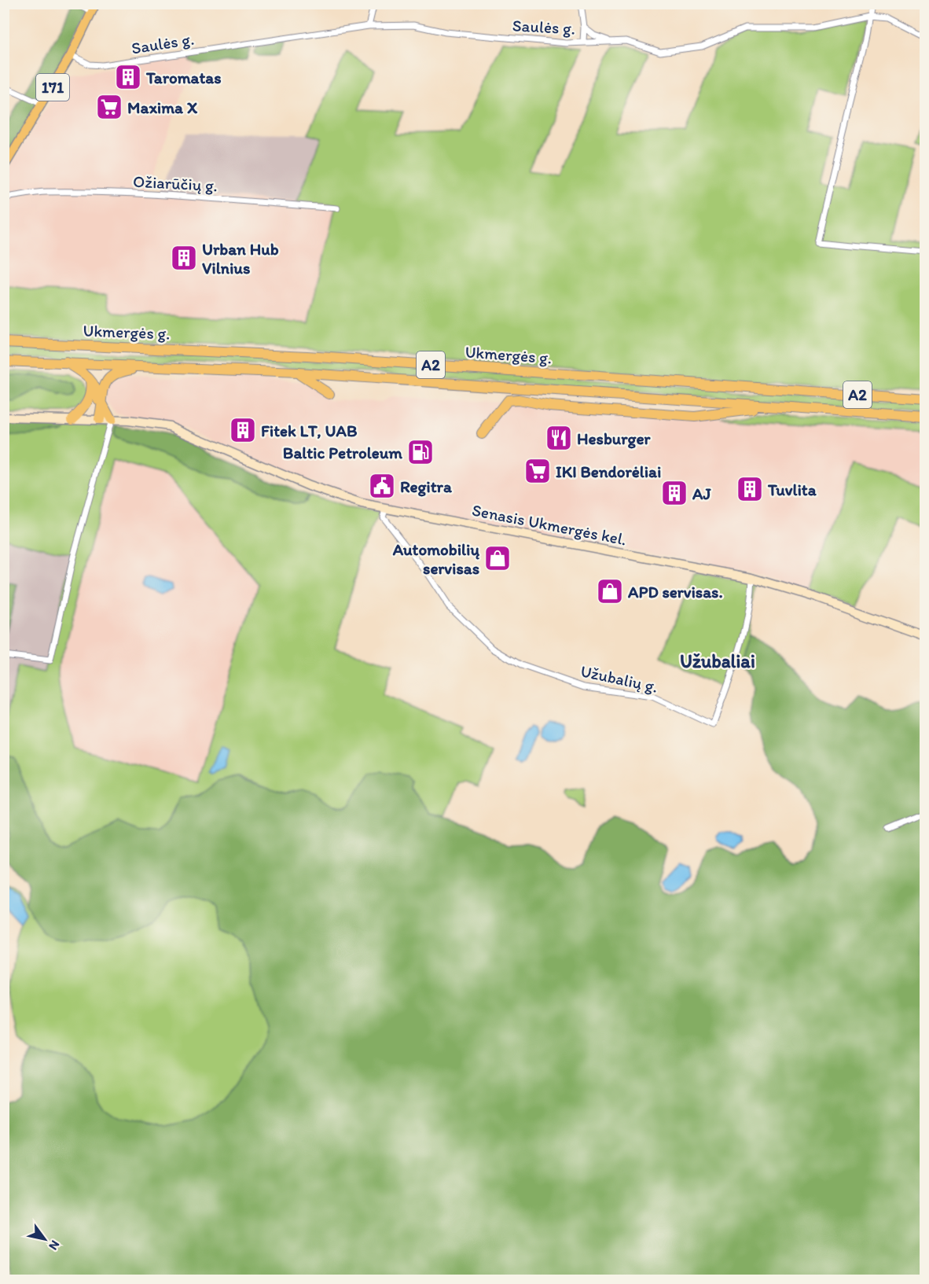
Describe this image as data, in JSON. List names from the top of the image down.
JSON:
{
  "streets": {
    "highway": ["Ukmergės g.", "A2"],
    "main road": ["171", "Senasis Ukmergės kel."],
    "street": ["Saulės g.", "Ožiarūčių g.", "Užubalių g."]
  },
  "crossings": [
    ["Saulės g.", "171"],
    ["Senasis Ukmergės kel.", "Užubalių g."]
  ],
  "districts": ["Užubaliai"],
  "places": {
    "building": [
      "Taromatas",
      "Urban Hub Vilnius",
      "Fitek LT, UAB",
      "Tuvlita",
      "AJ"
    ],
    "supermarket": ["Maxima X", "IKI Bendorėliai"],
    "restaurant": ["Hesburger"],
    "fuel station": ["Baltic Petroleum"],
    "public building": ["Regitra"],
    "shop": ["Automobilių servisas", "APD servisas."]
  },
  "north": "bottom right"
}
